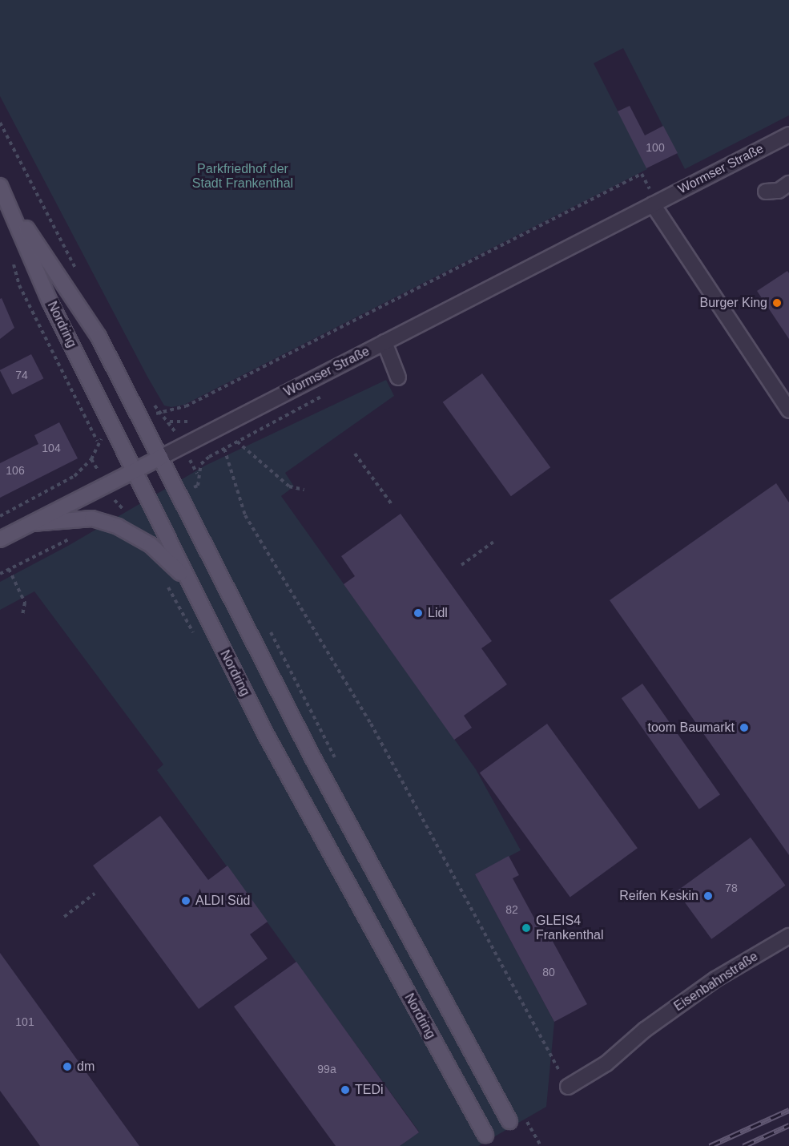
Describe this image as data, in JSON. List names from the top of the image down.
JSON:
{
  "streets": {
    "main road": ["Wormser Straße", "Nordring"],
    "street": ["Eisenbahnstraße"]
  },
  "crossings": [
    ["Wormser Straße", "Nordring"]
  ],
  "parks": ["Parkfriedhof der Stadt Frankenthal"],
  "places": [
    "Burger King",
    "Lidl",
    "toom Baumarkt",
    "Reifen Keskin",
    "ALDI Süd",
    "GLEIS4 Frankenthal",
    "dm",
    "TEDi"
  ],
  "house_numbers": [
    "100",
    "74",
    "104",
    "106",
    "78",
    "82",
    "80",
    "101",
    "99a"
  ]
}
